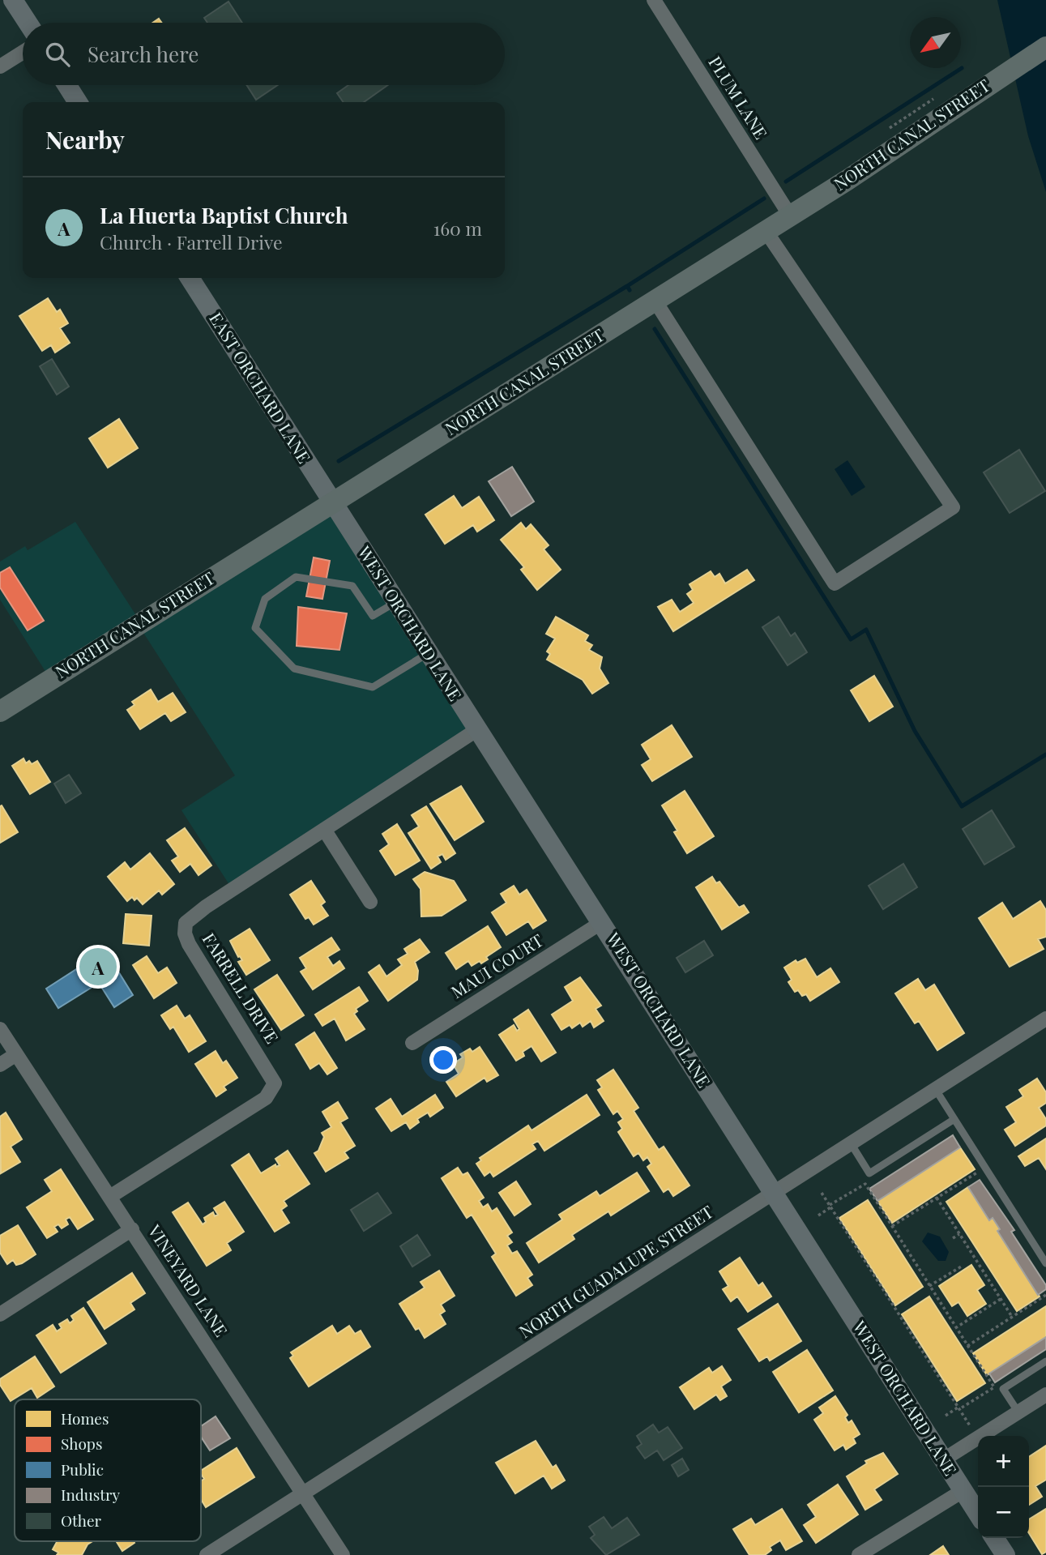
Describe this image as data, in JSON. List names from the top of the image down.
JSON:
{
  "streets": {
    "main road": ["NORTH CANAL STREET"],
    "street": [
      "PLUM LANE",
      "EAST ORCHARD LANE",
      "WEST ORCHARD LANE",
      "MAUI COURT",
      "FARRELL DRIVE",
      "NORTH GUADALUPE STREET",
      "VINEYARD LANE"
    ]
  },
  "crossings": [
    ["PLUM LANE", "NORTH CANAL STREET"],
    ["NORTH CANAL STREET", "EAST ORCHARD LANE"],
    ["NORTH CANAL STREET", "WEST ORCHARD LANE"],
    ["EAST ORCHARD LANE", "WEST ORCHARD LANE"],
    ["WEST ORCHARD LANE", "MAUI COURT"],
    ["WEST ORCHARD LANE", "FARRELL DRIVE"],
    ["WEST ORCHARD LANE", "NORTH GUADALUPE STREET"],
    ["FARRELL DRIVE", "VINEYARD LANE"],
    ["NORTH GUADALUPE STREET", "VINEYARD LANE"]
  ],
  "legend": [
    "Homes",
    "Shops",
    "Public",
    "Industry",
    "Other"
  ],
  "north": "bottom left",
  "page": {
    "search": "Search here",
    "heading": "Nearby",
    "list": [
      {
        "mark": "A",
        "name": "La Huerta Baptist Church",
        "note": "Church · Farrell Drive",
        "value": "160 m"
      }
    ],
    "pins": "A",
    "map_buttons": ["+", "−"]
  }
}
